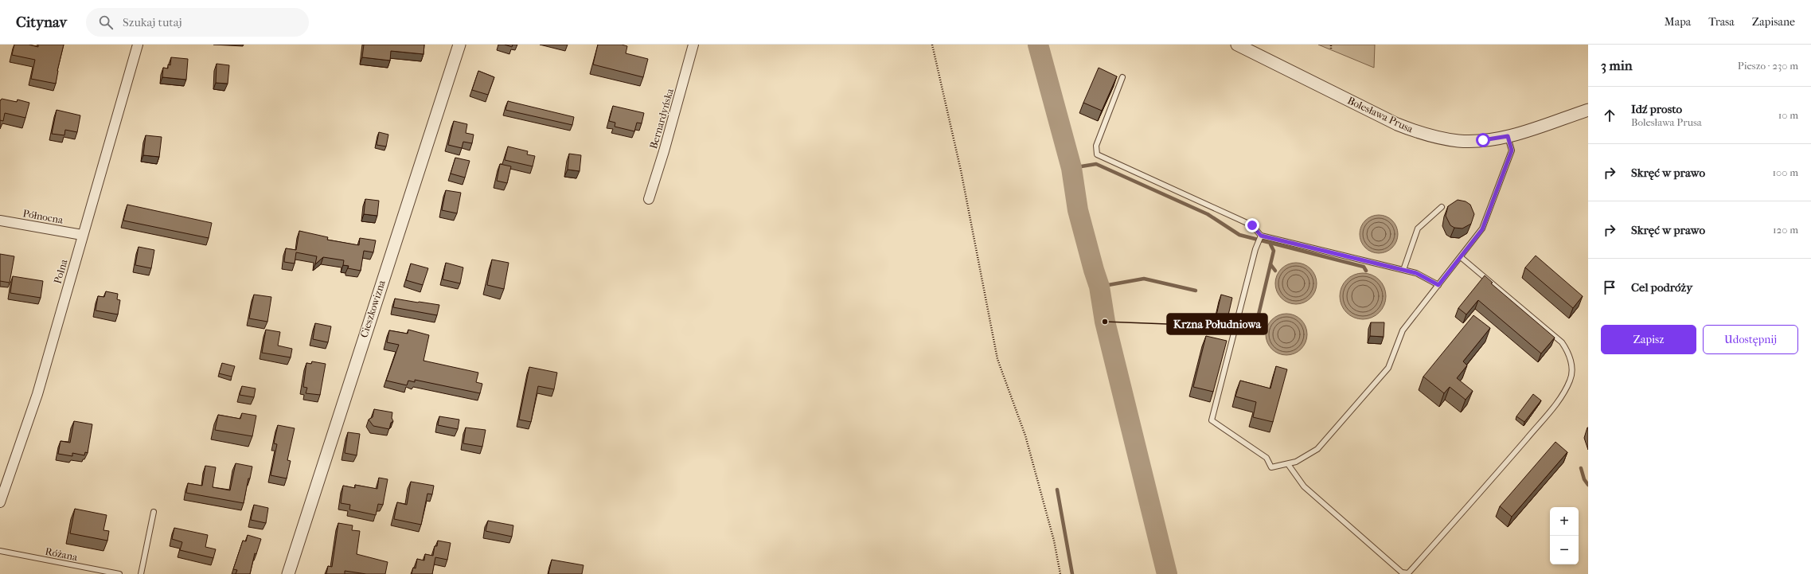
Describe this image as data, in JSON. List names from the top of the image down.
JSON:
{
  "streets": {
    "street": [
      "Bolesława Prusa",
      "Bernardyńska",
      "Północna",
      "Polna",
      "Cieszkowizna"
    ],
    "lane": ["Różana"]
  },
  "crossings": [
    ["Północna", "Polna"]
  ],
  "places": ["Krzna Południowa"],
  "page": {
    "header": "Citynav",
    "search": "Szukaj tutaj",
    "nav": ["Mapa", "Trasa", "Zapisane"],
    "heading": ["3 min", "Pieszo · 230 m"],
    "list": [
      ["Idź prosto", "Bolesława Prusa", "10 m"],
      ["Skręć w prawo", "100 m"],
      ["Skręć w prawo", "120 m"],
      "Cel podróży"
    ],
    "buttons": ["Zapisz", "Udostępnij"],
    "map_buttons": ["+", "−"]
  }
}
